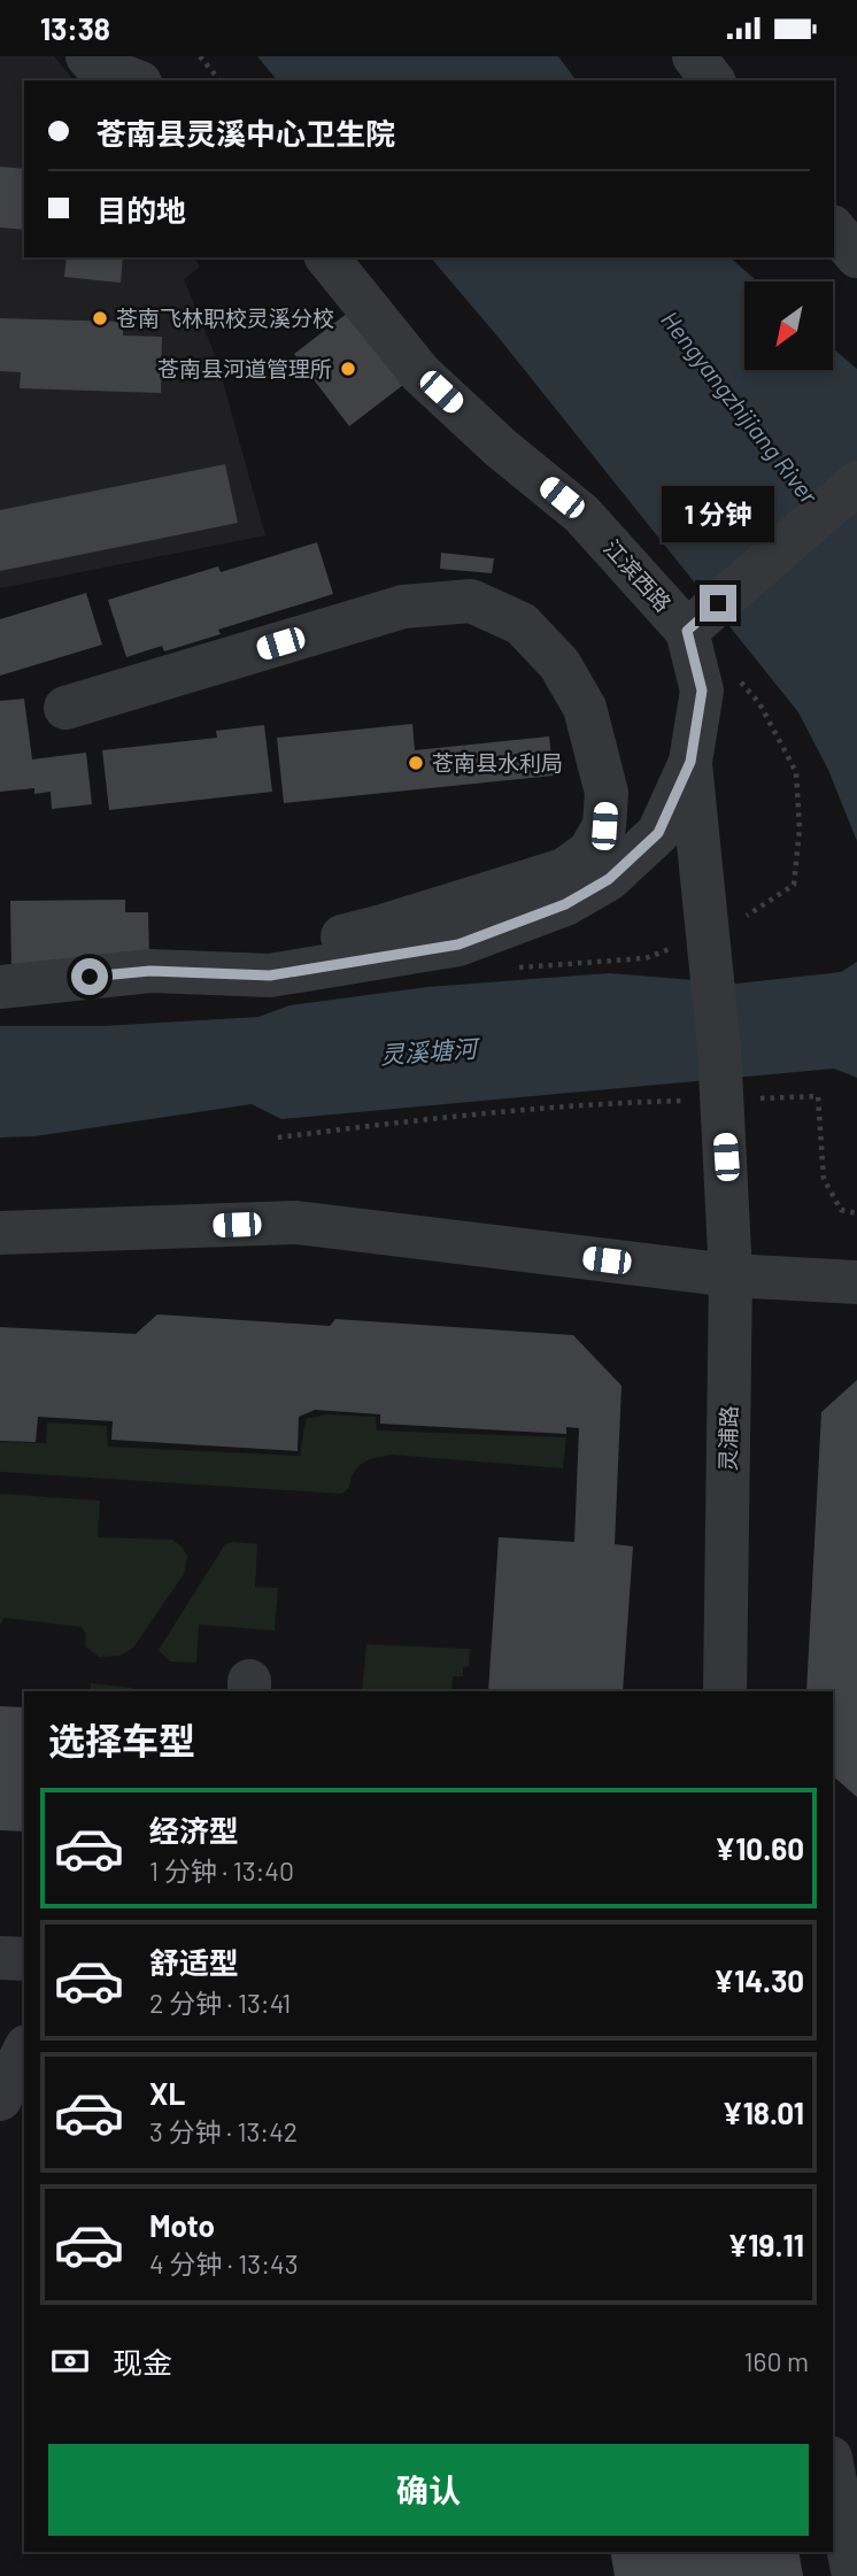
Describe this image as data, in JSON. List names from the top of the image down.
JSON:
{
  "streets": {
    "street": ["江滨西路", "灵浦路"]
  },
  "crossings": [
    ["江滨西路", "灵浦路"]
  ],
  "water": ["Hengyangzhijiang River", "灵溪塘河"],
  "places": ["苍南飞林职校灵溪分校", "苍南县河道管理所", "苍南县水利局"],
  "north": "bottom left",
  "page": {
    "status": "13:38",
    "banner": ["苍南县灵溪中心卫生院", "目的地"],
    "bubble": "1 分钟",
    "heading": "选择车型",
    "list": [
      {
        "name": "经济型",
        "note": "1 分钟 · 13:40",
        "value": "¥10.60"
      },
      {
        "name": "舒适型",
        "note": "2 分钟 · 13:41",
        "value": "¥14.30"
      },
      {
        "name": "XL",
        "note": "3 分钟 · 13:42",
        "value": "¥18.01"
      },
      {
        "name": "Moto",
        "note": "4 分钟 · 13:43",
        "value": "¥19.11"
      }
    ],
    "pay": ["现金", "160 m"],
    "buttons": "确认"
  }
}
